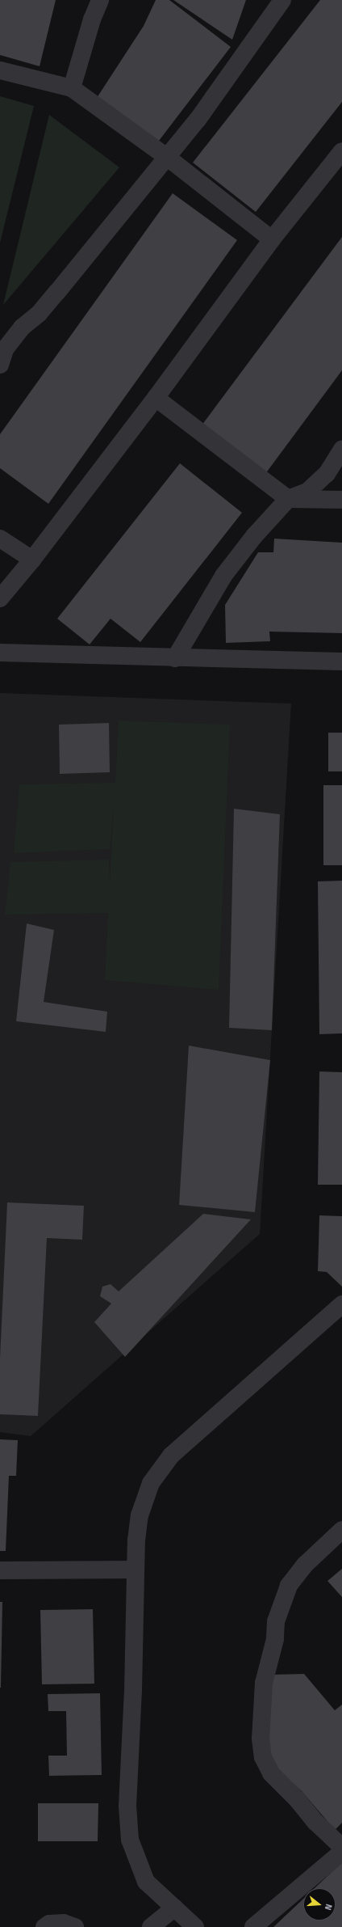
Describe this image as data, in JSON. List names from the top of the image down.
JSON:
{
  "north": "right"
}
